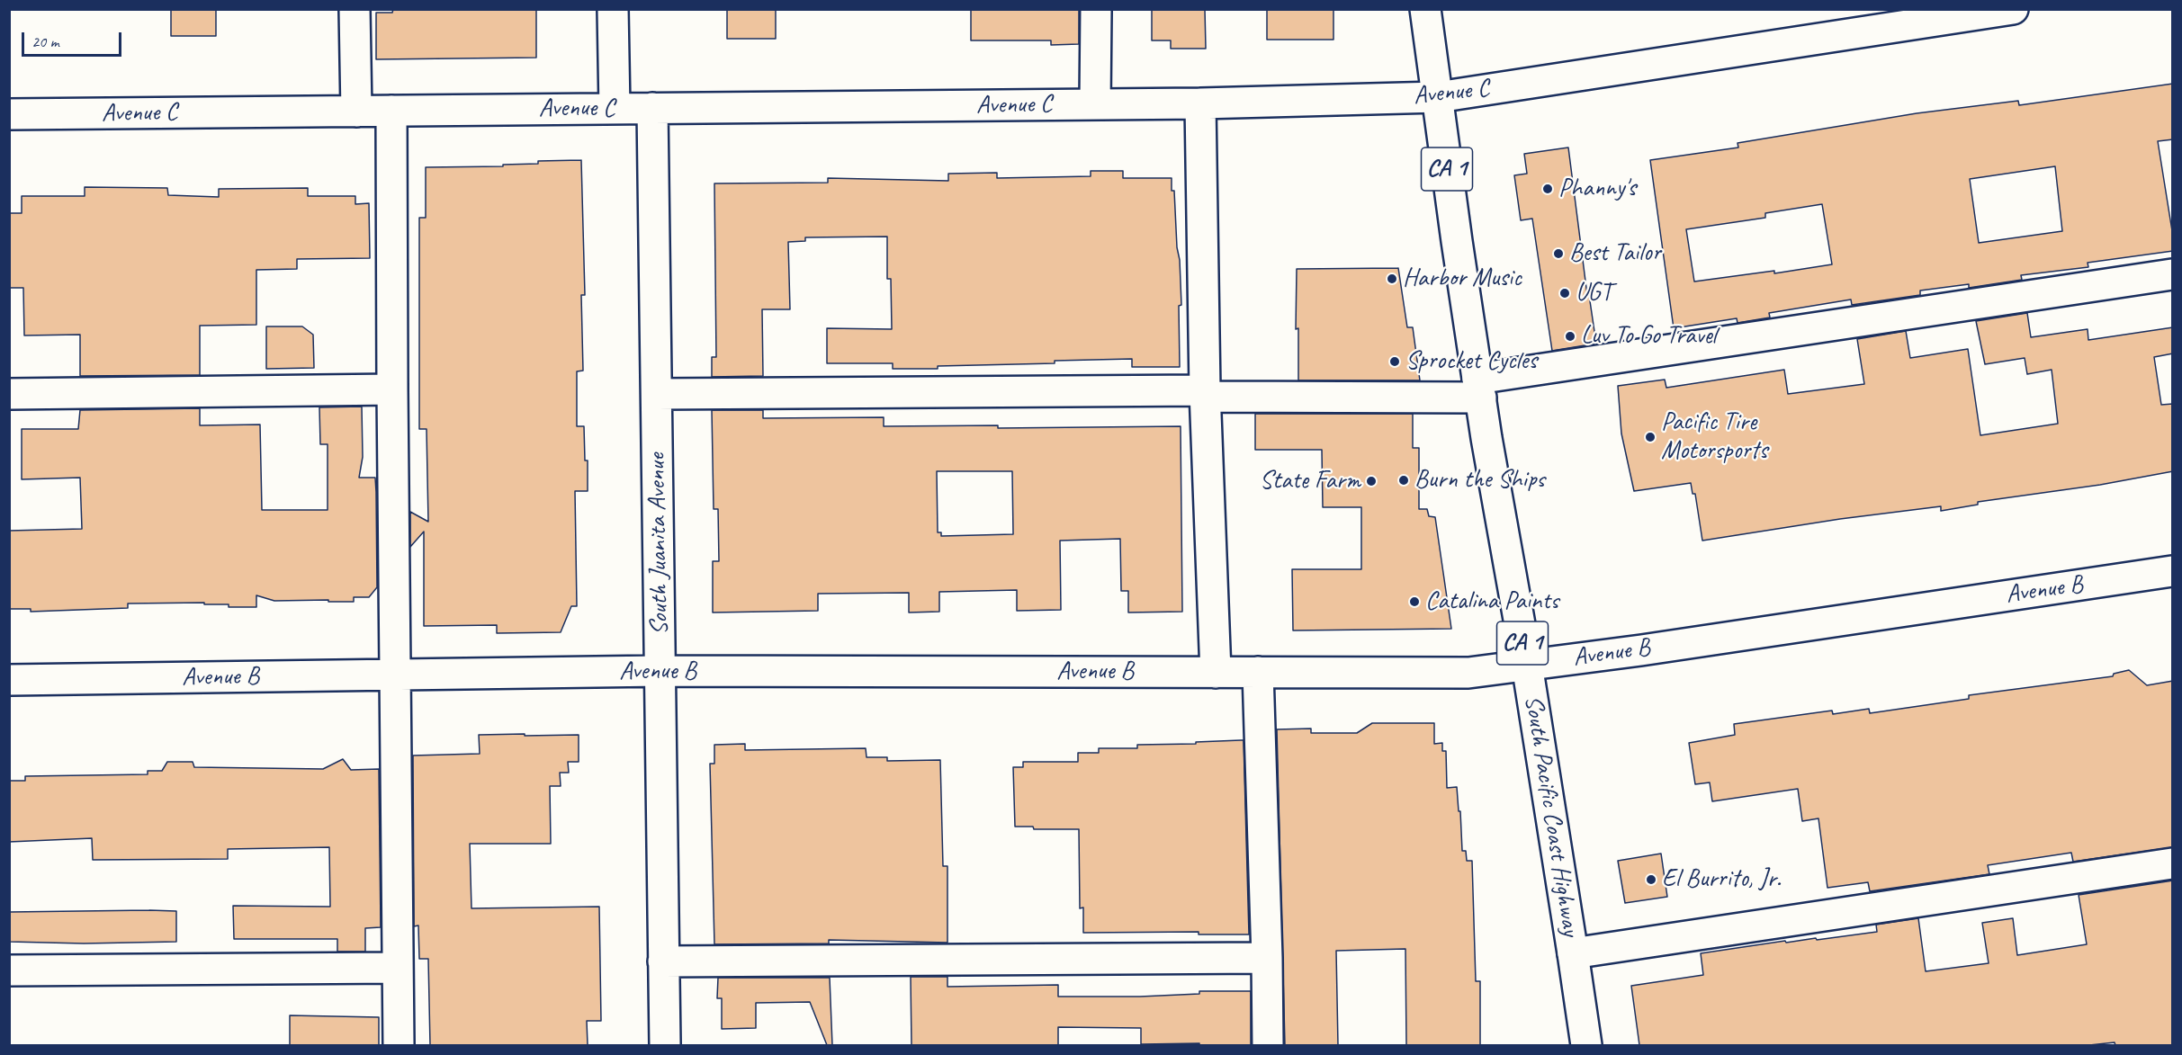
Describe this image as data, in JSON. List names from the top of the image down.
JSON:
{
  "streets": {
    "main road": [
      "Avenue C",
      "CA 1",
      "South Juanita Avenue",
      "Avenue B",
      "South Pacific Coast Highway"
    ]
  },
  "crossings": [
    ["Avenue C", "South Juanita Avenue"],
    ["Avenue C", "South Pacific Coast Highway"],
    ["South Juanita Avenue", "Avenue B"],
    ["Avenue B", "South Pacific Coast Highway"]
  ],
  "places": [
    "Phanny's",
    "Best Tailor",
    "Harbor Music",
    "UGT",
    "Luv To Go Travel",
    "Sprocket Cycles",
    "Pacific Tire Motorsports",
    "Burn the Ships",
    "State Farm",
    "Catalina Paints",
    "El Burrito, Jr."
  ],
  "scale_bar": "20 m"
}
